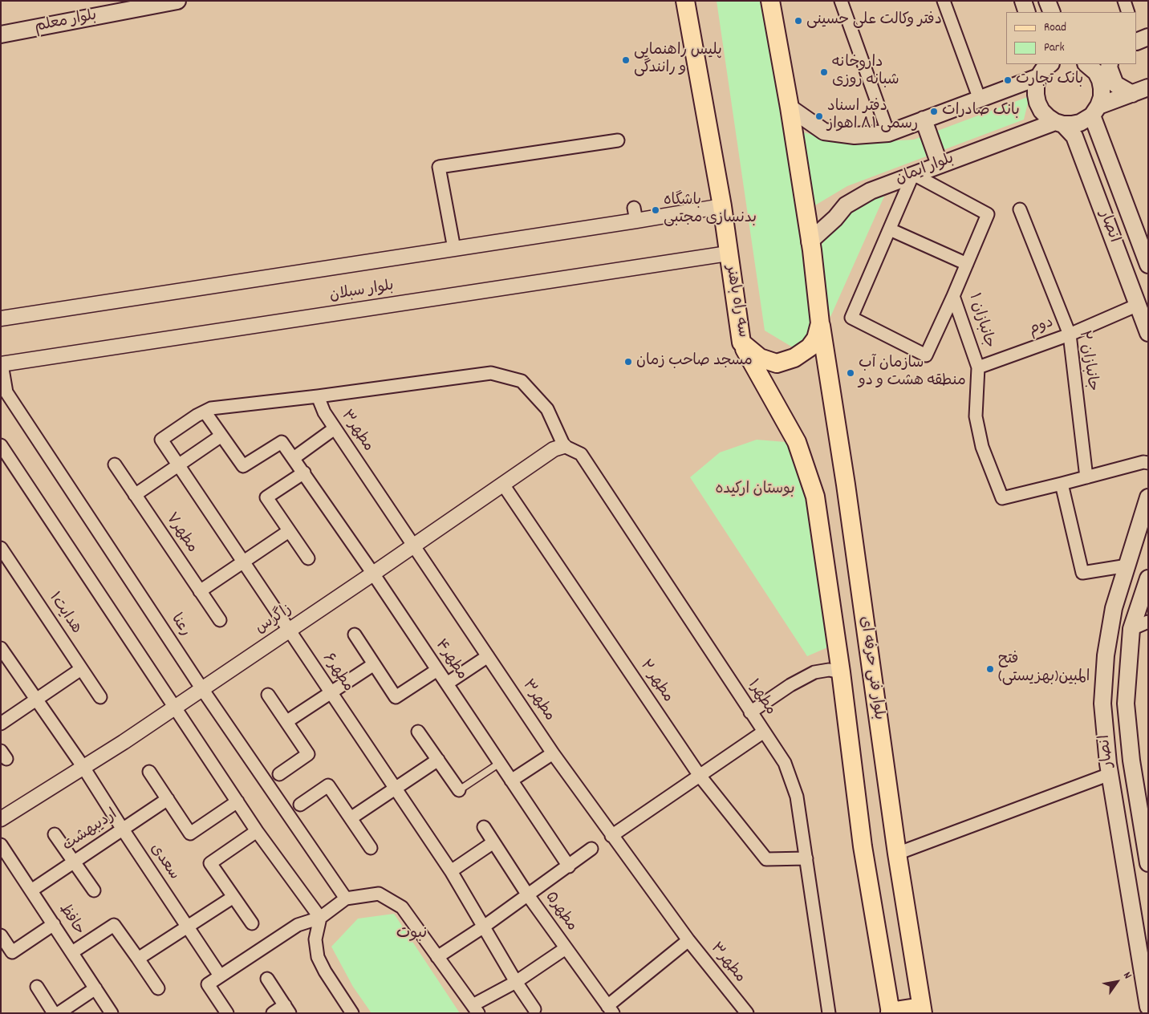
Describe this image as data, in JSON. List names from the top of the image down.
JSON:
{
  "streets": {
    "main road": [
      "بلوار معلم",
      "بلوار ایمان",
      "انصار",
      "سه راه باهنر",
      "بلوار فنی حرفه ای"
    ],
    "street": [
      "بلوار سبلان",
      "جانبازان ۱",
      "دوم",
      "جانبازان ۲",
      "مطهر۳",
      "مطهر۷",
      "هدایت۱",
      "زاگرس",
      "رعنا",
      "مطهر۴",
      "مطهر۶",
      "مطهر ۲",
      "مطهر۱",
      "اردیبهشت",
      "سعدی",
      "مطهر۵",
      "حافظ"
    ]
  },
  "crossings": [
    ["بلوار ایمان", "انصار"],
    ["بلوار ایمان", "سه راه باهنر"],
    ["بلوار ایمان", "جانبازان ۱"],
    ["انصار", "دوم"],
    ["بلوار سبلان", "سه راه باهنر"],
    ["بلوار سبلان", "رعنا"],
    ["سه راه باهنر", "بلوار فنی حرفه ای"],
    ["جانبازان ۱", "دوم"],
    ["دوم", "جانبازان ۲"],
    ["مطهر۳", "زاگرس"],
    ["زاگرس", "رعنا"],
    ["زاگرس", "مطهر۴"],
    ["زاگرس", "مطهر۶"],
    ["زاگرس", "مطهر ۲"],
    ["زاگرس", "مطهر۱"],
    ["زاگرس", "سعدی"],
    ["مطهر ۲", "مطهر۱"],
    ["اردیبهشت", "سعدی"],
    ["اردیبهشت", "حافظ"]
  ],
  "districts": ["نبوت"],
  "parks": ["بوستان ارکیده"],
  "places": [
    "دفتر وکالت علی حسینی",
    "پلیس راهنمایی و رانندگی",
    "داروخانه شبانه روزی",
    "بانک تجارت",
    "بانک صادرات",
    "دفتر اسناد رسمی ۸۱ اهواز",
    "باشگاه بدنسازی مجتبی",
    "مسجد صاحب زمان",
    "سازمان آب منطقه هشت و دو",
    "فتح المبین(بهزیستی)"
  ],
  "legend": ["Road", "Park"],
  "north": "top right"
}
